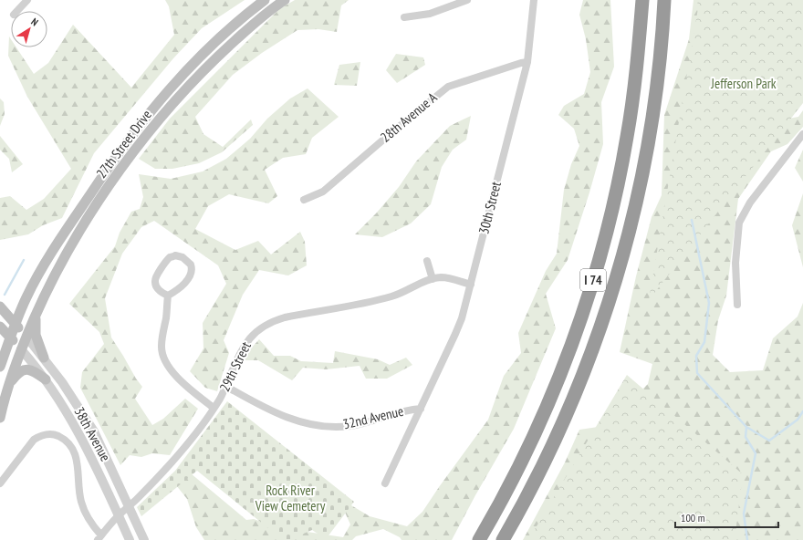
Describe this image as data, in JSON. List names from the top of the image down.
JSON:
{
  "streets": {
    "highway": ["I 74"],
    "main road": ["27th Street Drive"],
    "street": [
      "28th Avenue A",
      "30th Street",
      "29th Street",
      "32nd Avenue",
      "38th Avenue"
    ]
  },
  "crossings": [
    ["28th Avenue A", "30th Street"],
    ["27th Street Drive", "38th Avenue"],
    ["30th Street", "29th Street"],
    ["30th Street", "32nd Avenue"],
    ["29th Street", "32nd Avenue"],
    ["29th Street", "38th Avenue"]
  ],
  "parks": ["Jefferson Park", "Rock River View Cemetery"],
  "scale_bar": "100 m",
  "north": "top right"
}
